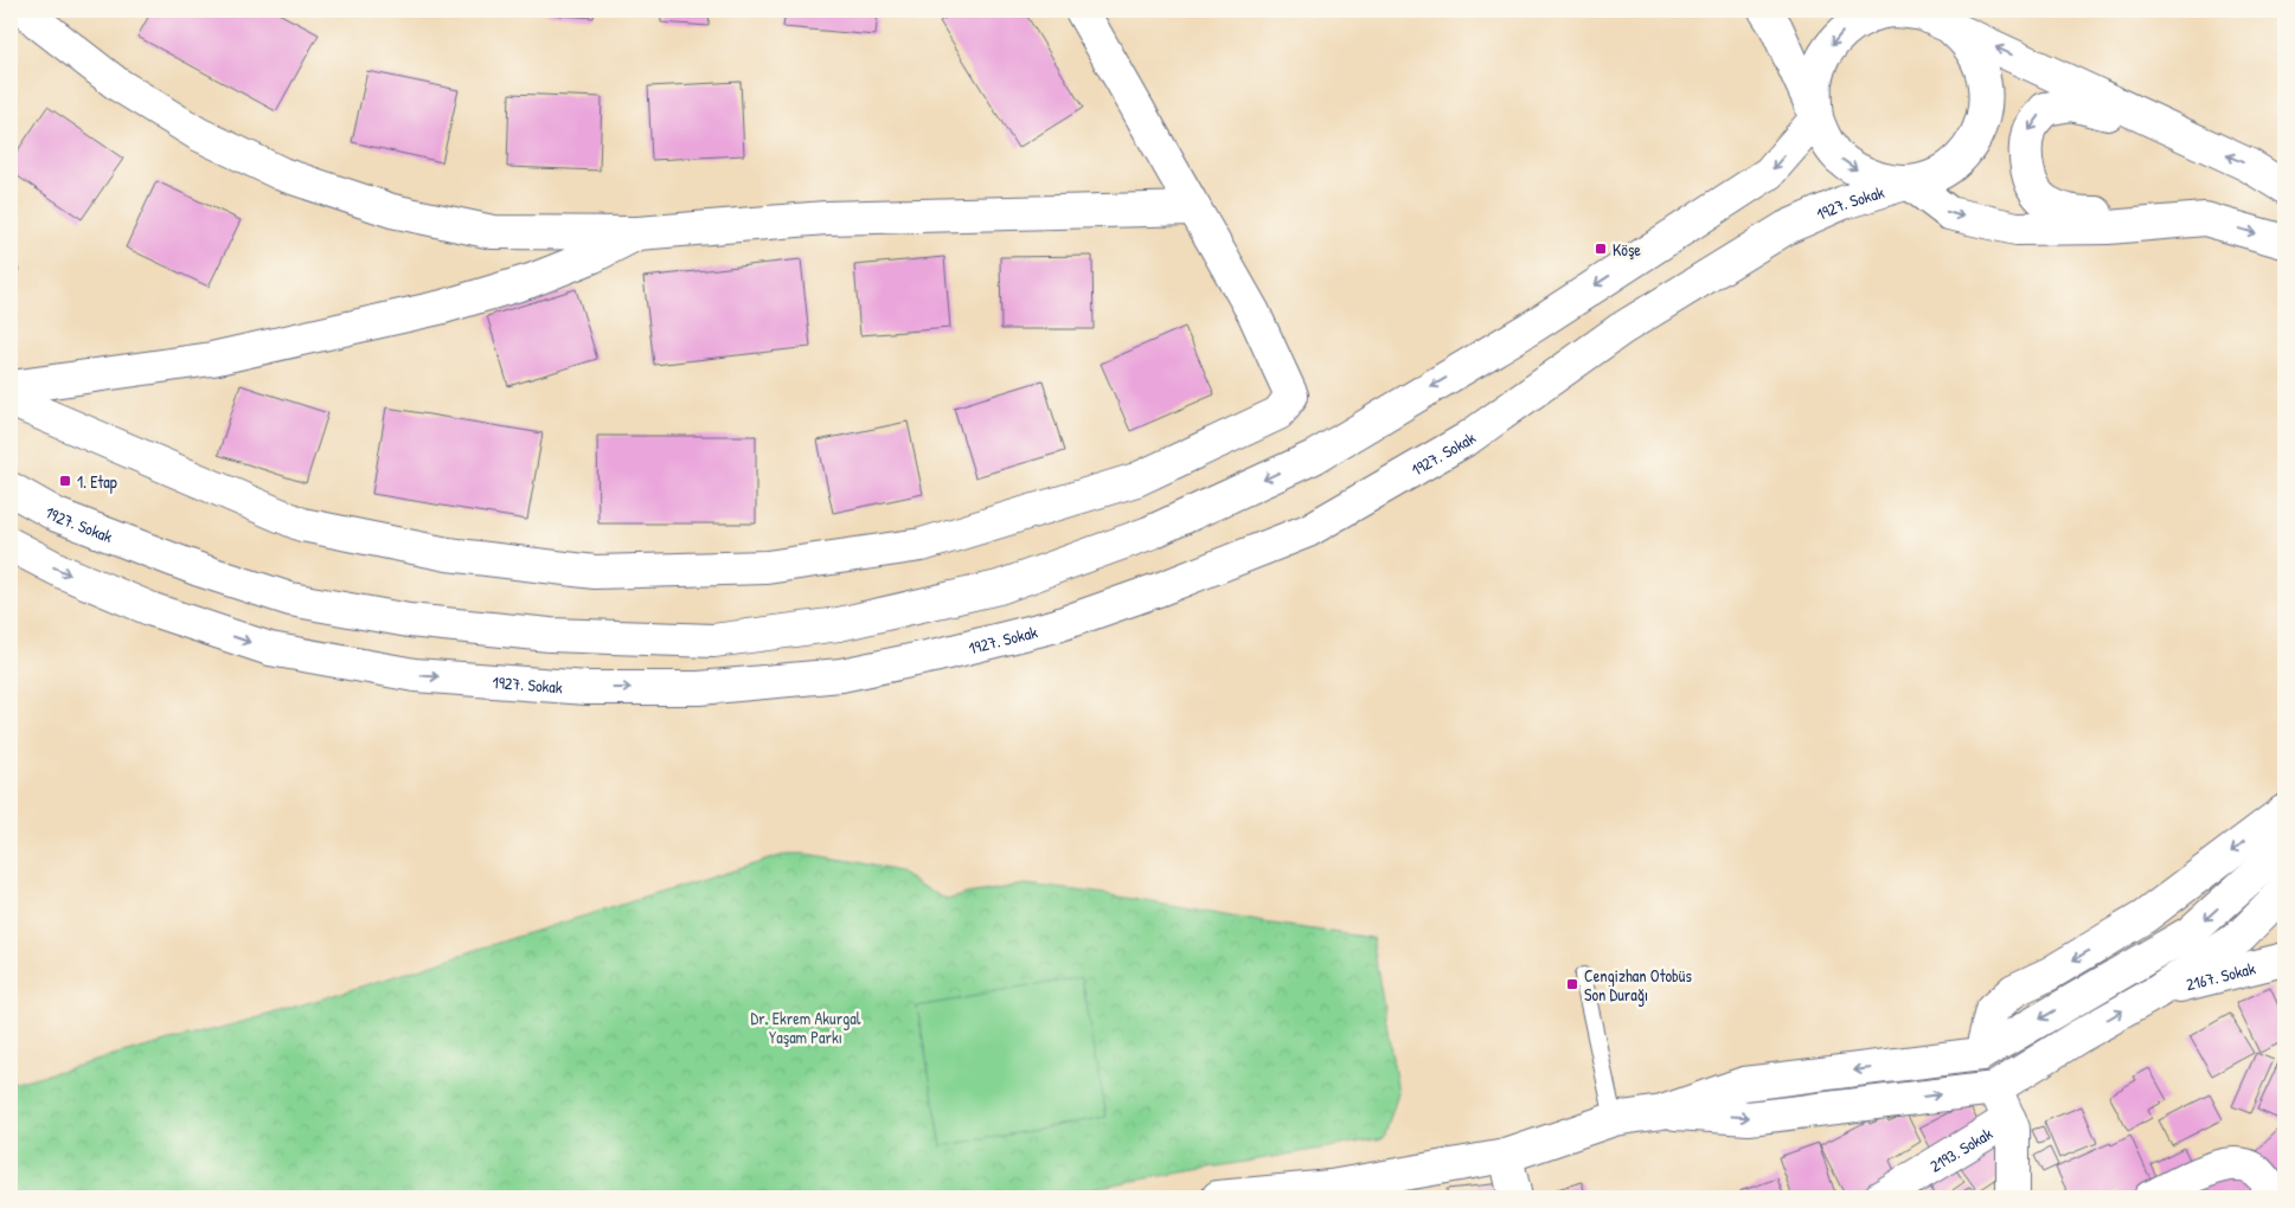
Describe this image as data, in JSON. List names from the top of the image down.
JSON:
{
  "streets": {
    "street": ["1927. Sokak", "2167. Sokak", "2193. Sokak"]
  },
  "parks": ["Dr. Ekrem Akurgal Yaşam Parkı"],
  "places": {
    "transit": ["Köşe", "1. Etap", "Cengizhan Otobüs Son Durağı"]
  }
}
